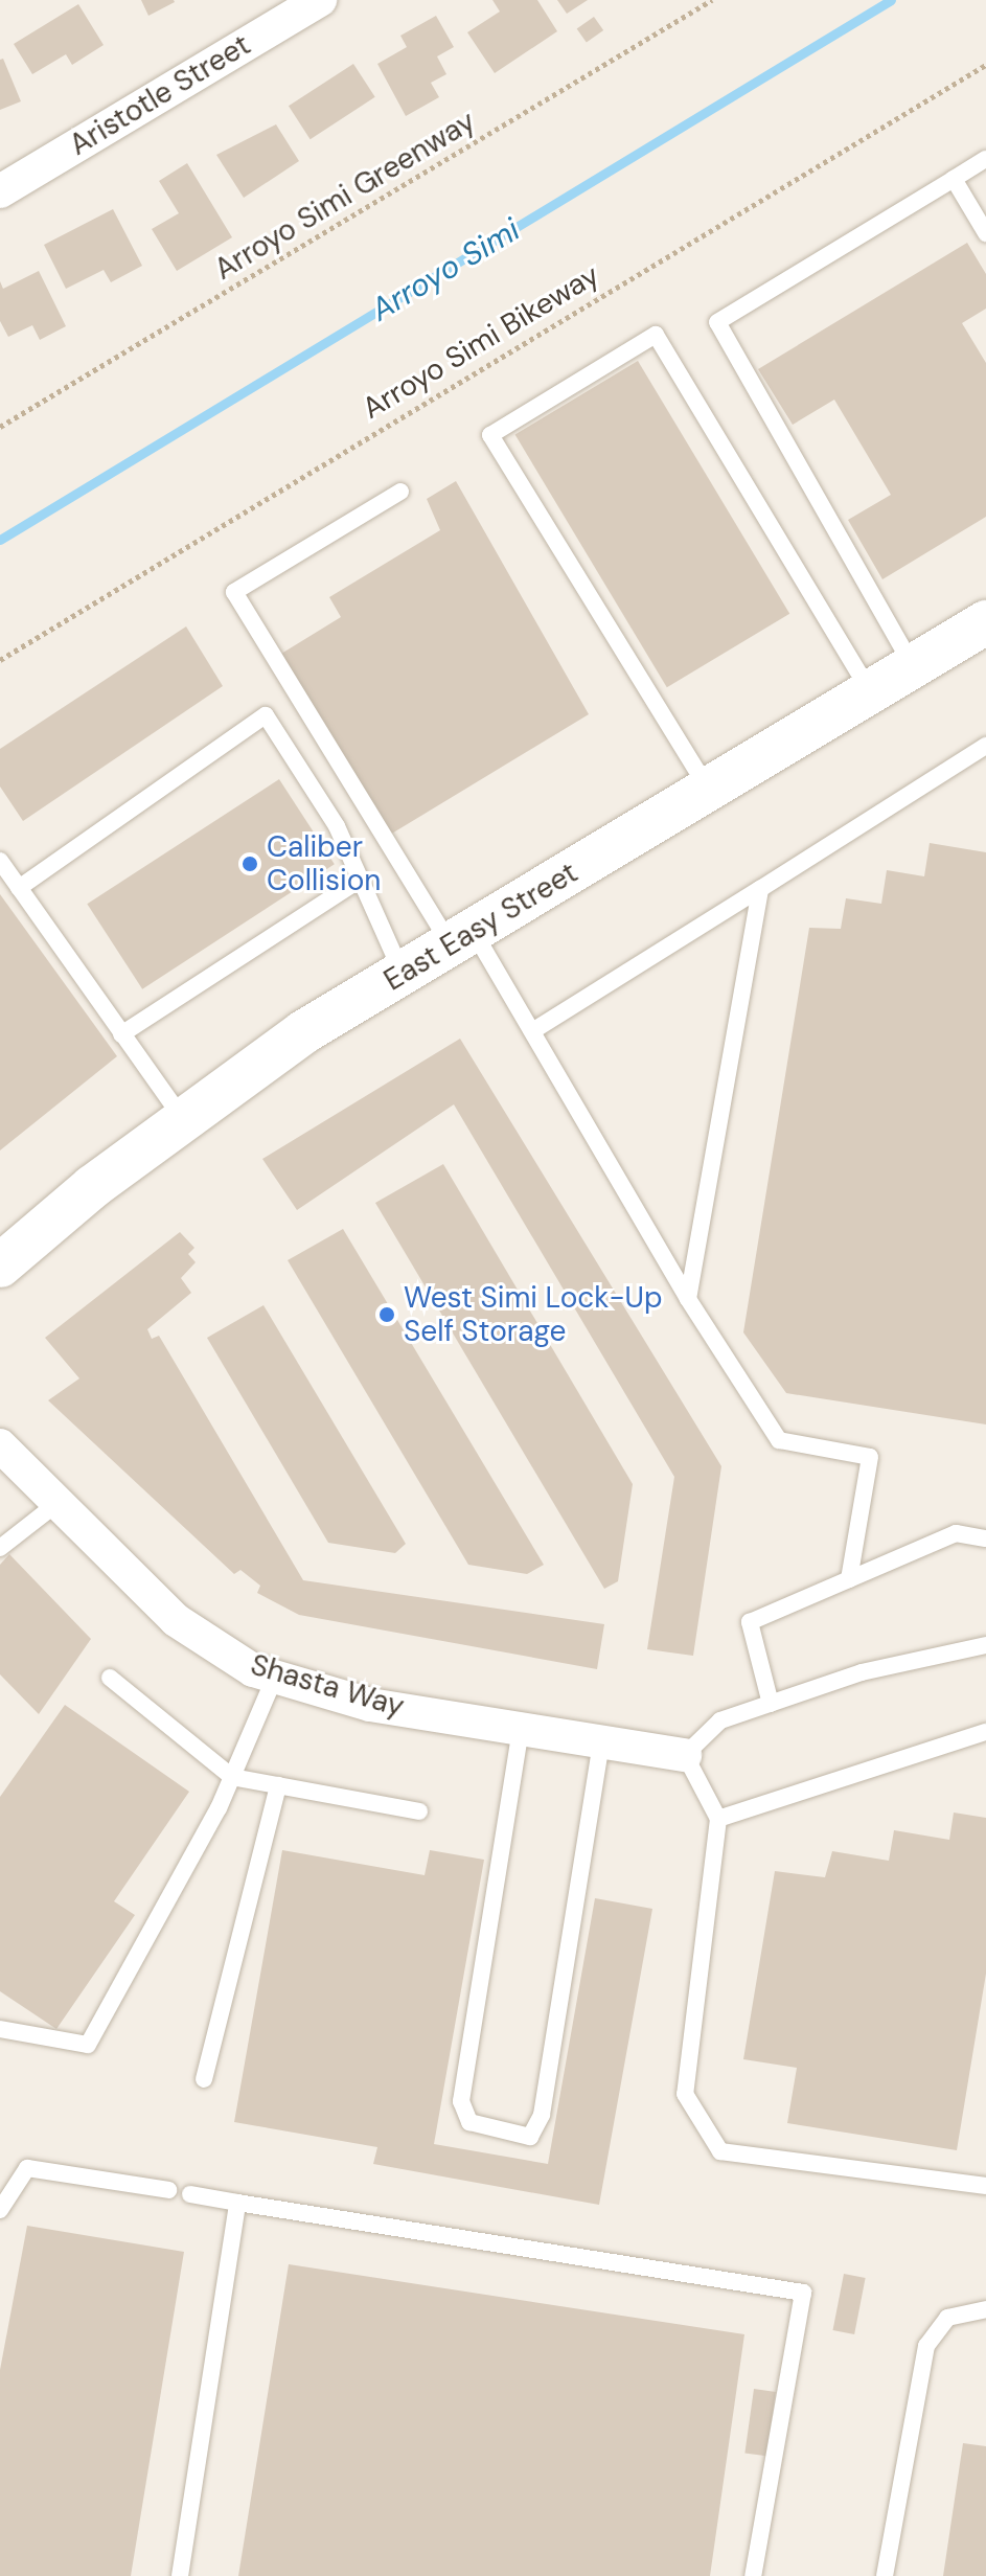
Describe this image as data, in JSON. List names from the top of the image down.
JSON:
{
  "streets": {
    "street": ["Aristotle Street", "East Easy Street", "Shasta Way"],
    "path": ["Arroyo Simi Greenway", "Arroyo Simi Bikeway"]
  },
  "water": ["Arroyo Simi"],
  "places": ["Caliber Collision", "West Simi Lock-Up Self Storage"]
}
